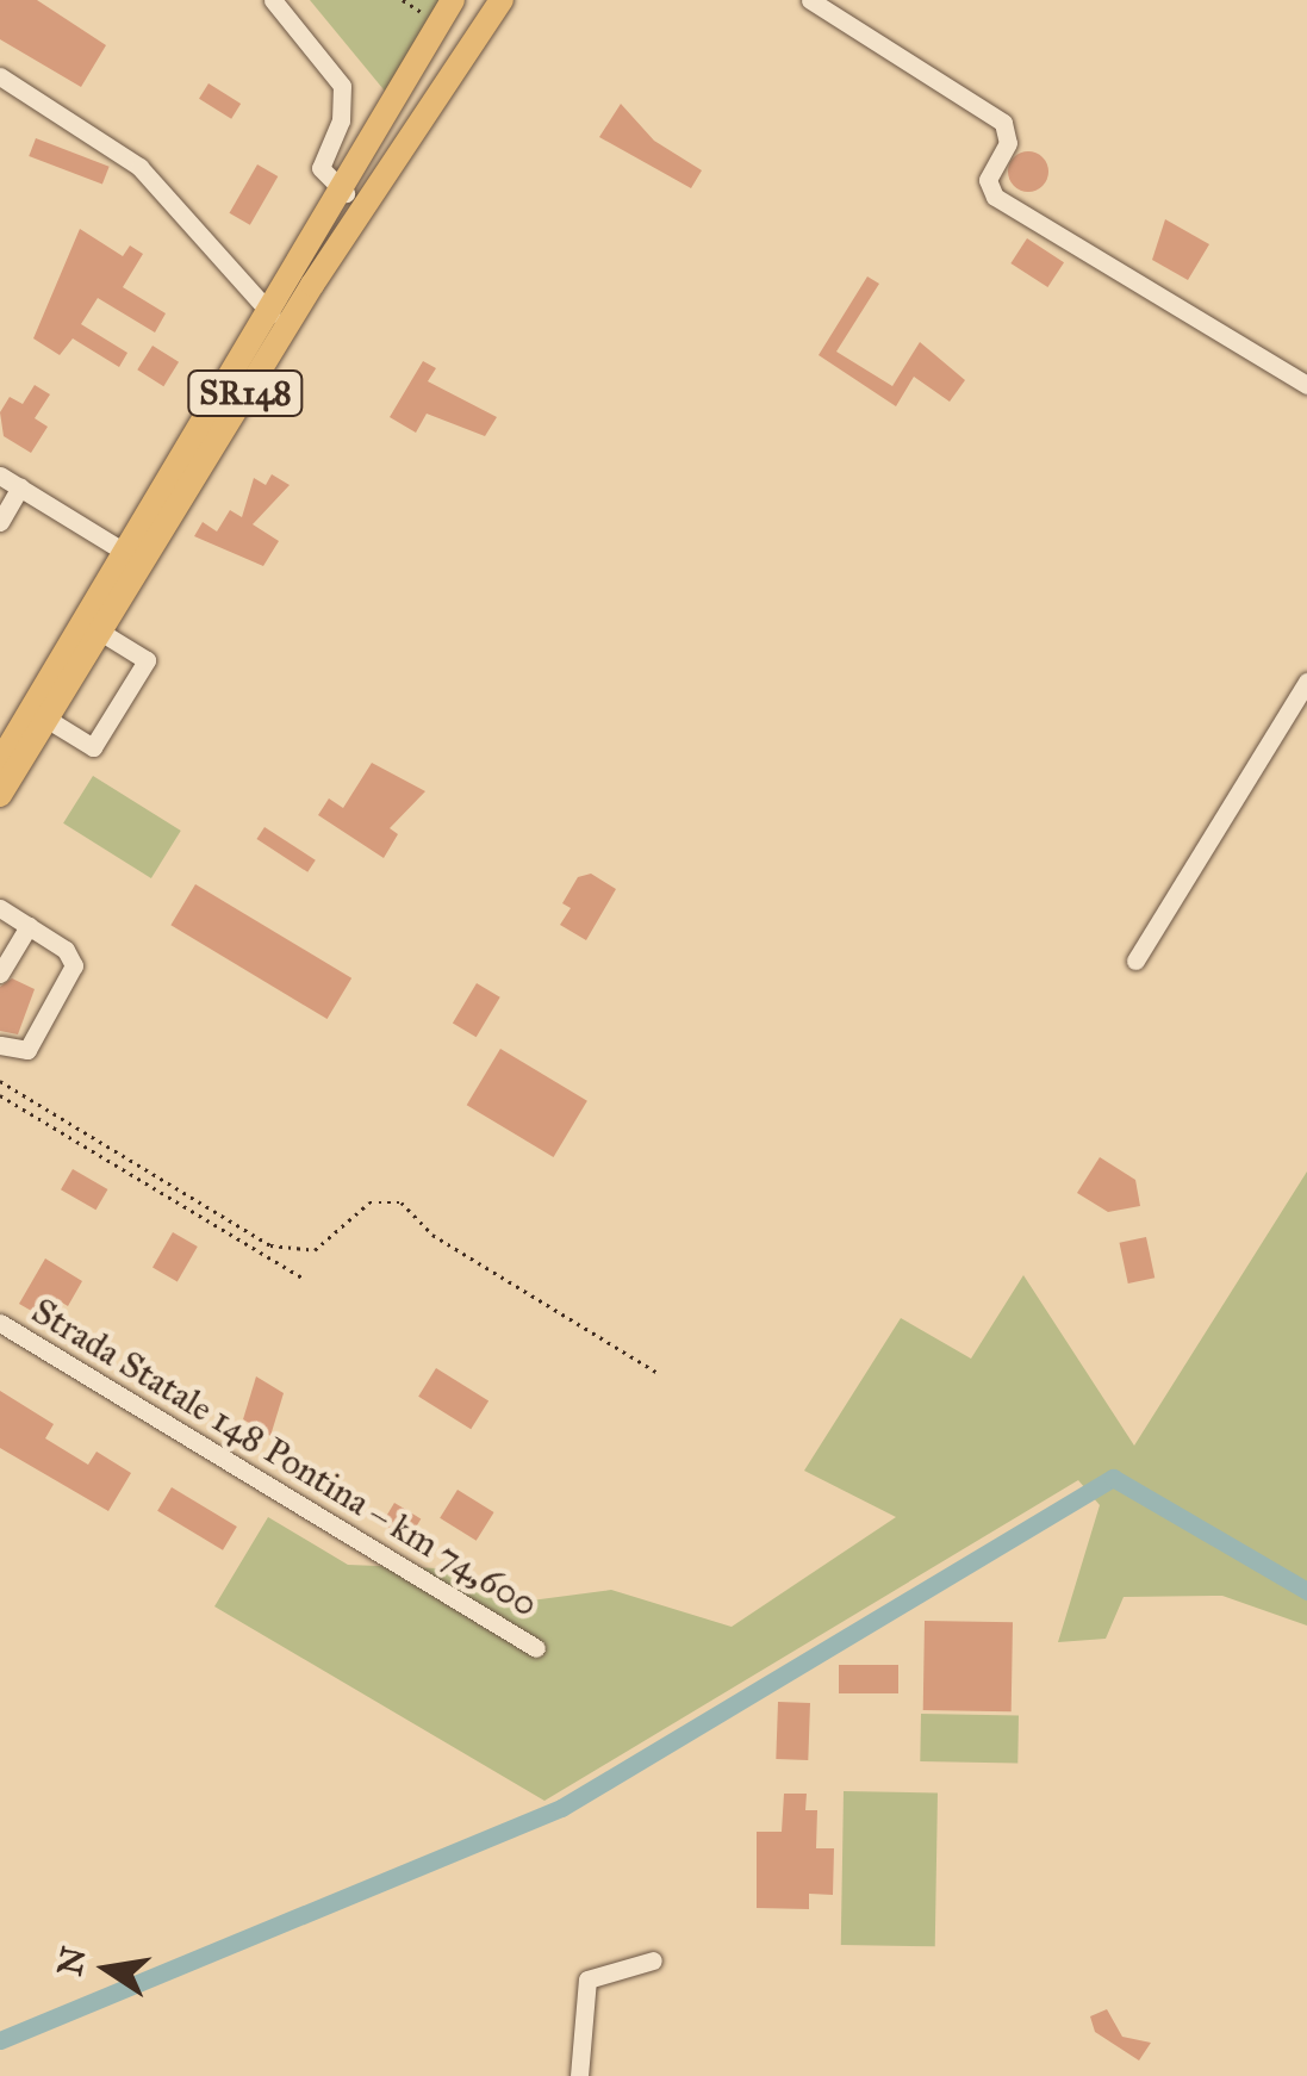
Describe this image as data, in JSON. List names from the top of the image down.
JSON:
{
  "streets": {
    "main road": ["SR148"],
    "street": ["Strada Statale 148 Pontina – km 74,600"]
  },
  "north": "left"
}
